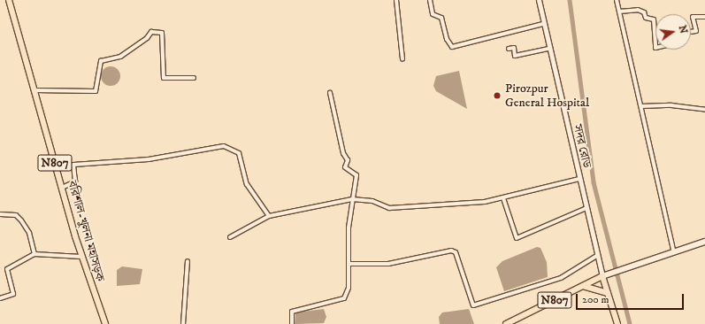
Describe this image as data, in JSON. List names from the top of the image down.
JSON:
{
  "streets": {
    "highway": ["N807", "বরিশাল-খুলনা মহাসড়ক"],
    "street": ["সদর রোড"]
  },
  "crossings": [
    ["সদর রোড", "N807"]
  ],
  "places": ["Pirozpur General Hospital"],
  "scale_bar": "200 m",
  "north": "right"
}
